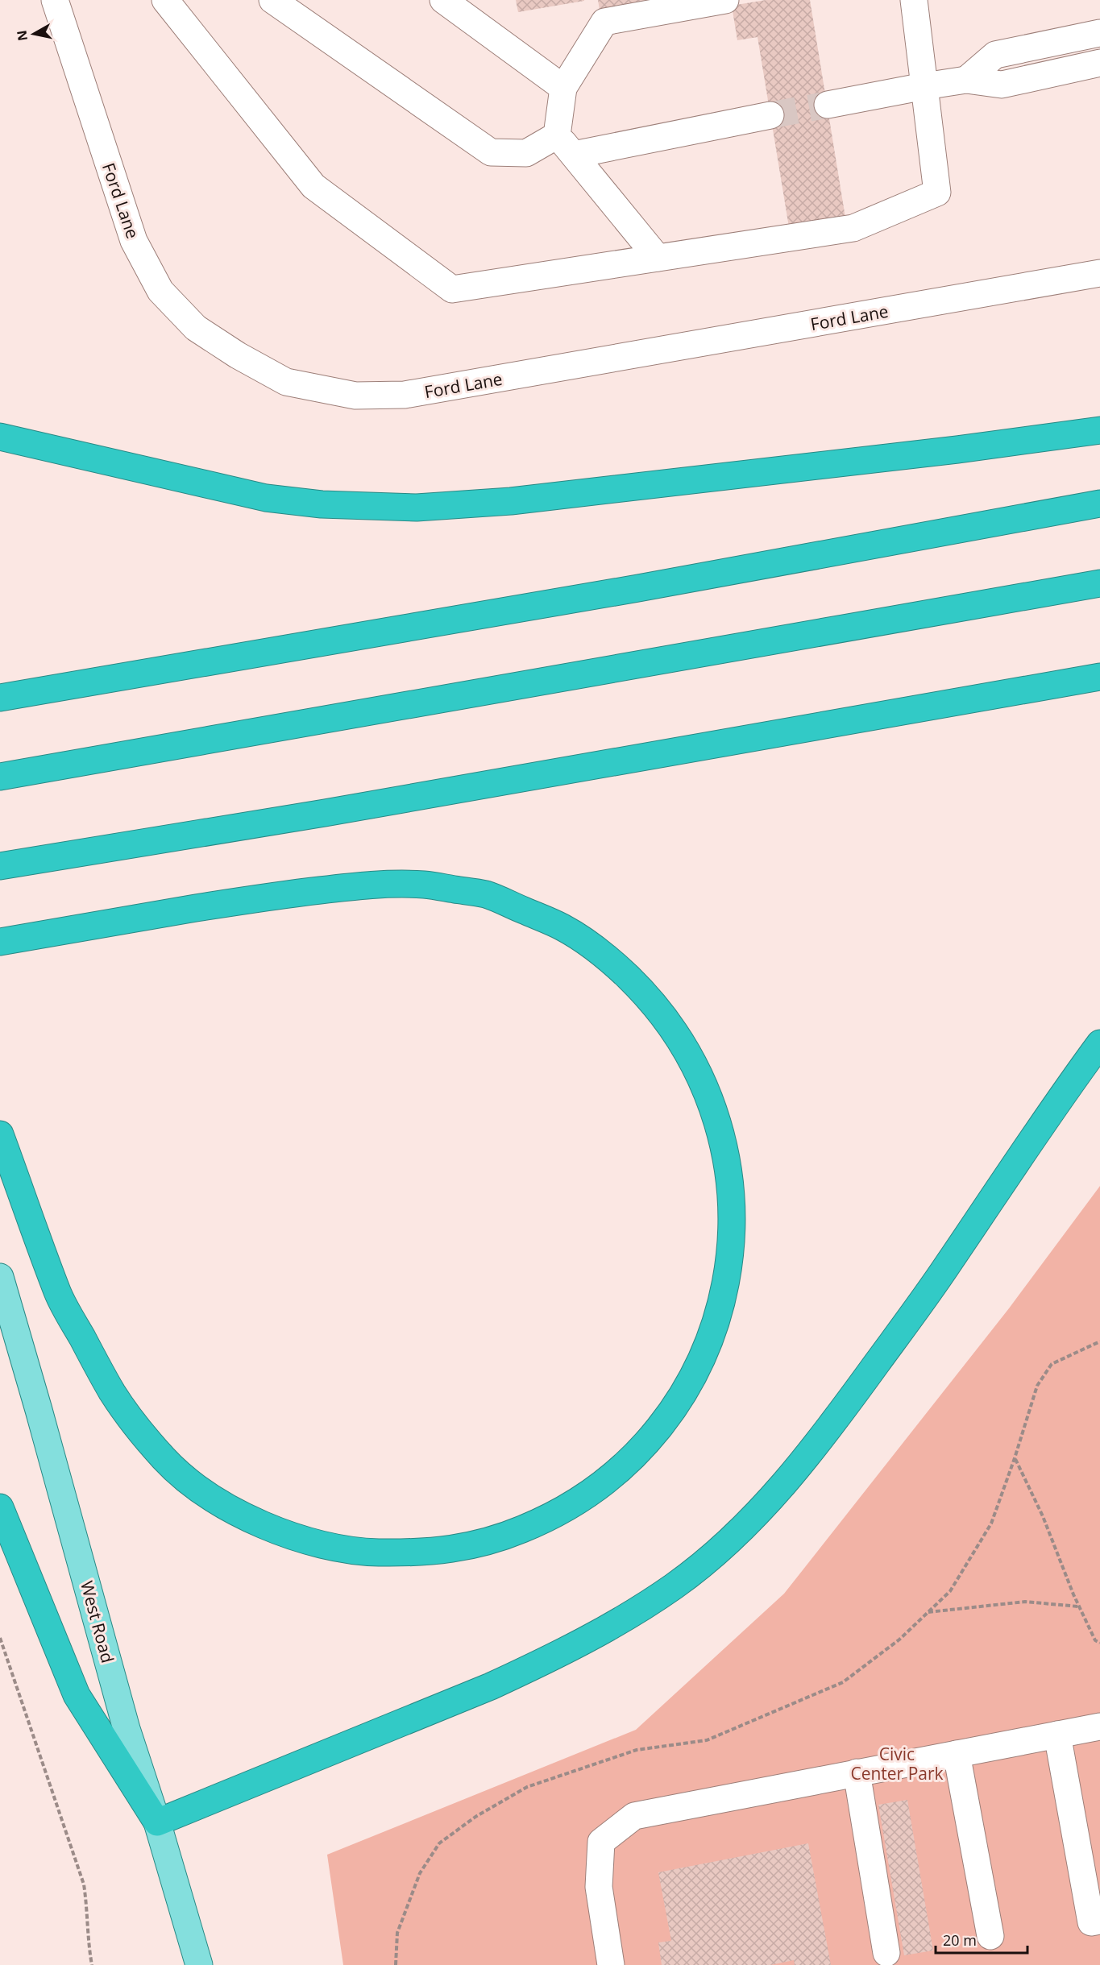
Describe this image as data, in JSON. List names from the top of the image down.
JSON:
{
  "streets": {
    "main road": ["West Road"],
    "street": ["Ford Lane"]
  },
  "parks": ["Civic Center Park"],
  "scale_bar": "20 m",
  "north": "left"
}
